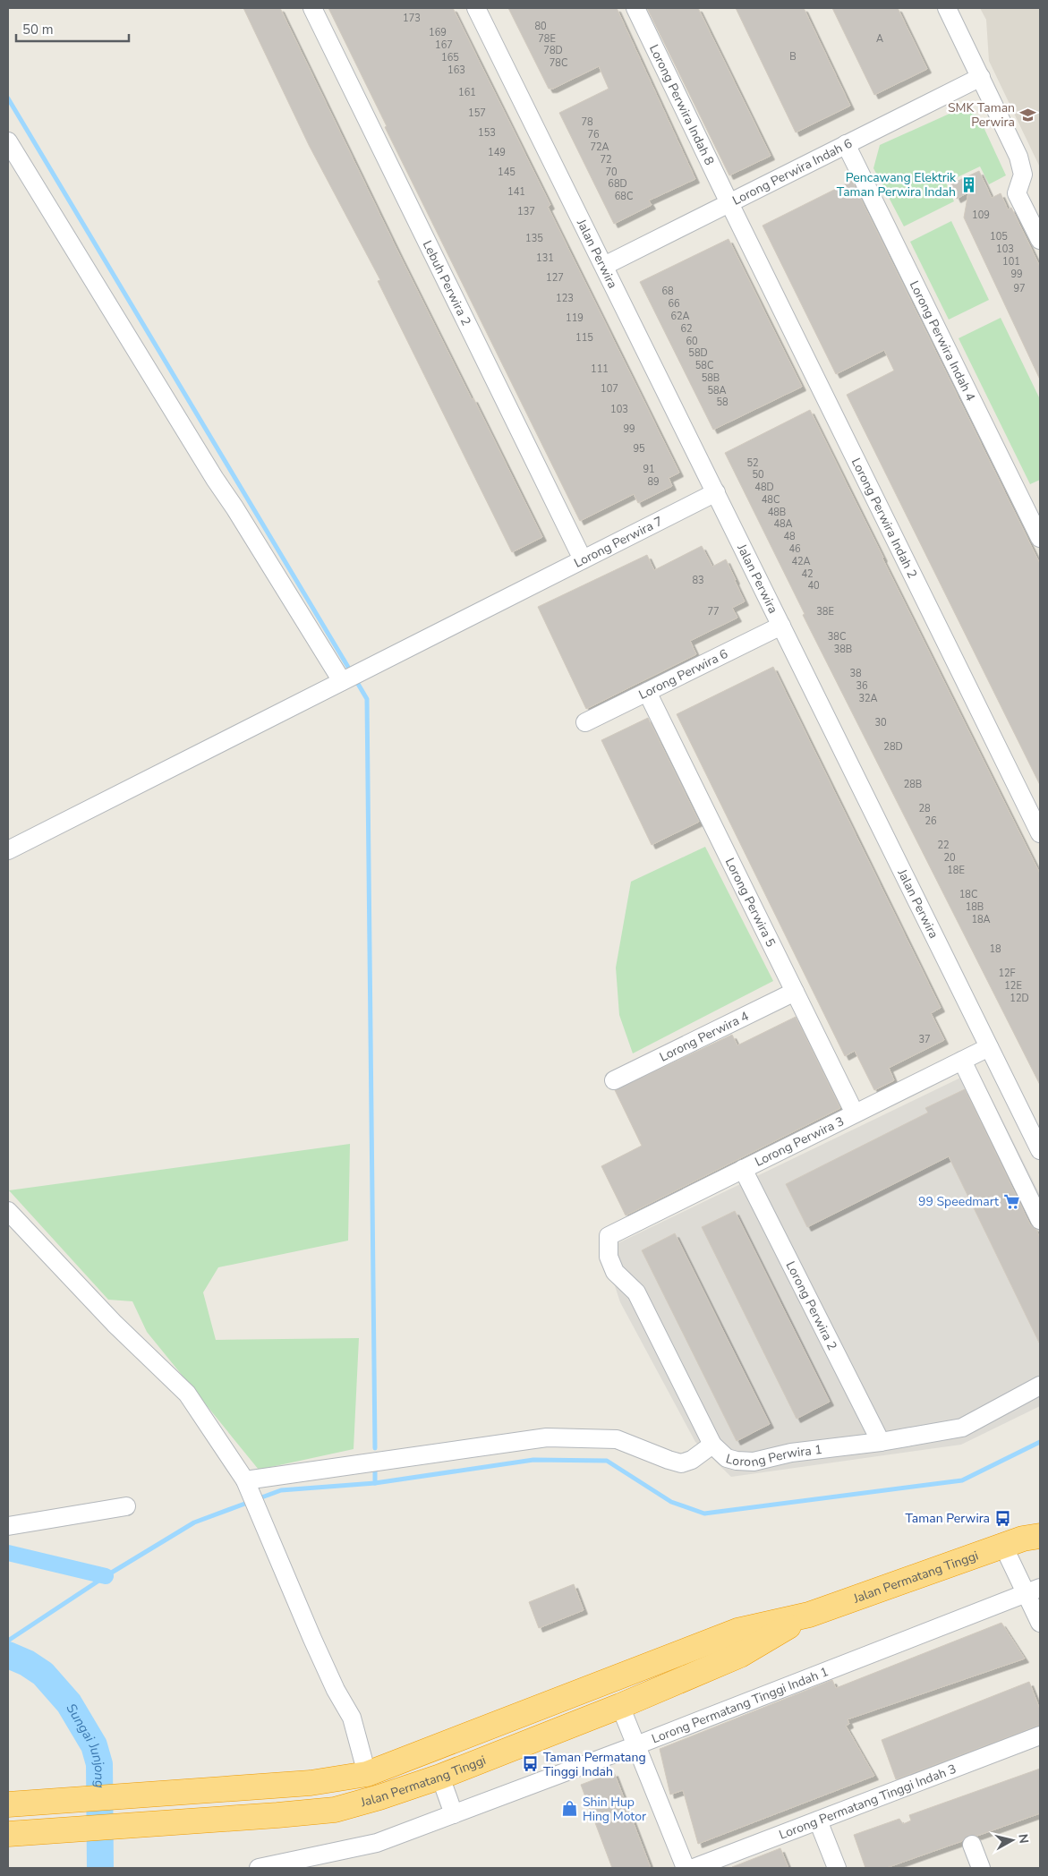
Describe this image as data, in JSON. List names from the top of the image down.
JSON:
{
  "streets": {
    "highway": ["Jalan Permatang Tinggi"],
    "street": [
      "Lorong Perwira Indah 8",
      "Lorong Perwira Indah 6",
      "Jalan Perwira",
      "Lebuh Perwira 2",
      "Lorong Perwira Indah 4",
      "Lorong Perwira Indah 2",
      "Lorong Perwira 7",
      "Lorong Perwira 6",
      "Lorong Perwira 5",
      "Lorong Perwira 4",
      "Lorong Perwira 3",
      "Lorong Perwira 2",
      "Lorong Perwira 1",
      "Lorong Permatang Tinggi Indah 1",
      "Lorong Permatang Tinggi Indah 3"
    ]
  },
  "crossings": [
    ["Lorong Perwira Indah 8", "Lorong Perwira Indah 6"],
    ["Lorong Perwira Indah 8", "Lorong Perwira Indah 2"],
    ["Lorong Perwira Indah 6", "Jalan Perwira"],
    ["Lorong Perwira Indah 6", "Lorong Perwira Indah 4"],
    ["Lorong Perwira Indah 6", "Lorong Perwira Indah 2"],
    ["Jalan Perwira", "Lorong Perwira 7"],
    ["Jalan Perwira", "Lorong Perwira 6"],
    ["Jalan Perwira", "Lorong Perwira 3"],
    ["Lebuh Perwira 2", "Lorong Perwira 7"],
    ["Lorong Perwira 6", "Lorong Perwira 5"],
    ["Lorong Perwira 5", "Lorong Perwira 4"],
    ["Lorong Perwira 5", "Lorong Perwira 3"],
    ["Lorong Perwira 3", "Lorong Perwira 2"],
    ["Lorong Perwira 3", "Lorong Perwira 1"],
    ["Lorong Perwira 2", "Lorong Perwira 1"]
  ],
  "water": ["Sungai Junjong"],
  "places": {
    "school or university": ["SMK Taman Perwira"],
    "building": ["Pencawang Elektrik Taman Perwira Indah"],
    "supermarket": ["99 Speedmart"],
    "bus stop": ["Taman Perwira", "Taman Permatang Tinggi Indah"],
    "shop": ["Shin Hup Hing Motor"]
  },
  "house_numbers": [
    "173",
    "80",
    "169",
    "78E",
    "A",
    "167",
    "78D",
    "B",
    "165",
    "78C",
    "163",
    "161",
    "157",
    "78",
    "153",
    "76",
    "72A",
    "149",
    "72",
    "145",
    "70",
    "68D",
    "141",
    "68C",
    "137",
    "109",
    "105",
    "135",
    "103",
    "131",
    "101",
    "99",
    "127",
    "97",
    "68",
    "123",
    "66",
    "62A",
    "119",
    "62",
    "115",
    "60",
    "58D",
    "58C",
    "111",
    "58B",
    "107",
    "58A",
    "58",
    "103",
    "99",
    "95",
    "52",
    "91",
    "50",
    "89",
    "48D",
    "48C",
    "48B",
    "48A",
    "48",
    "46",
    "42A",
    "42",
    "83",
    "40",
    "77",
    "38E",
    "38C",
    "38B",
    "38",
    "36",
    "32A",
    "30",
    "28D",
    "28B",
    "28",
    "26",
    "22",
    "20",
    "18E",
    "18C",
    "18B",
    "18A",
    "18",
    "12F",
    "12E",
    "12D",
    "37"
  ],
  "scale_bar": "50 m",
  "north": "right"
}
